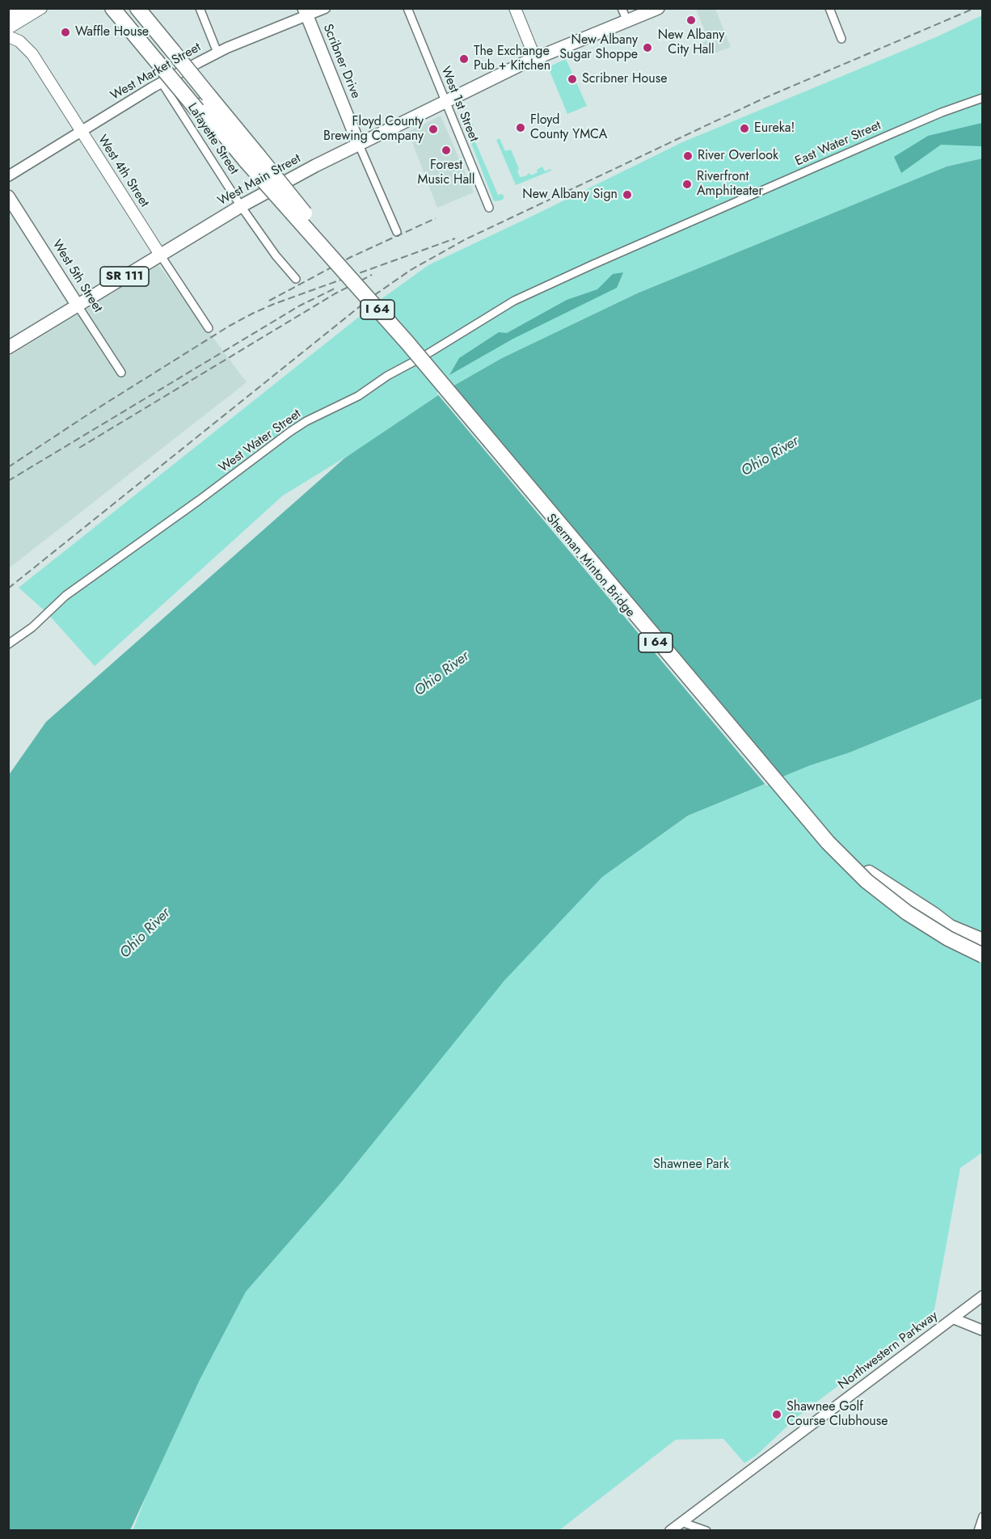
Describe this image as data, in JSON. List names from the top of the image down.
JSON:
{
  "streets": {
    "highway": ["I 64", "Sherman Minton Bridge"],
    "main road": [
      "Scribner Drive",
      "West 4th Street",
      "West Main Street",
      "West 5th Street",
      "SR 111"
    ],
    "street": [
      "West Market Street",
      "West 1st Street",
      "Lafayette Street",
      "East Water Street",
      "West Water Street",
      "Northwestern Parkway"
    ]
  },
  "crossings": [
    ["Scribner Drive", "West Market Street"],
    ["Scribner Drive", "West Main Street"],
    ["West Market Street", "Lafayette Street"],
    ["West Market Street", "West 4th Street"],
    ["West 1st Street", "West Main Street"],
    ["Lafayette Street", "West Main Street"],
    ["East Water Street", "West Water Street"],
    ["West 4th Street", "West Main Street"],
    ["West Main Street", "West 5th Street"],
    ["I 64", "Sherman Minton Bridge"]
  ],
  "water": ["Ohio River"],
  "parks": ["Shawnee Park"],
  "places": [
    "New Albany City Hall",
    "Waffle House",
    "New Albany Sugar Shoppe",
    "The Exchange Pub + Kitchen",
    "Scribner House",
    "Floyd County YMCA",
    "Eureka!",
    "Floyd County Brewing Company",
    "Forest Music Hall",
    "River Overlook",
    "Riverfront Amphiteater",
    "New Albany Sign",
    "Shawnee Golf Course Clubhouse"
  ]
}
